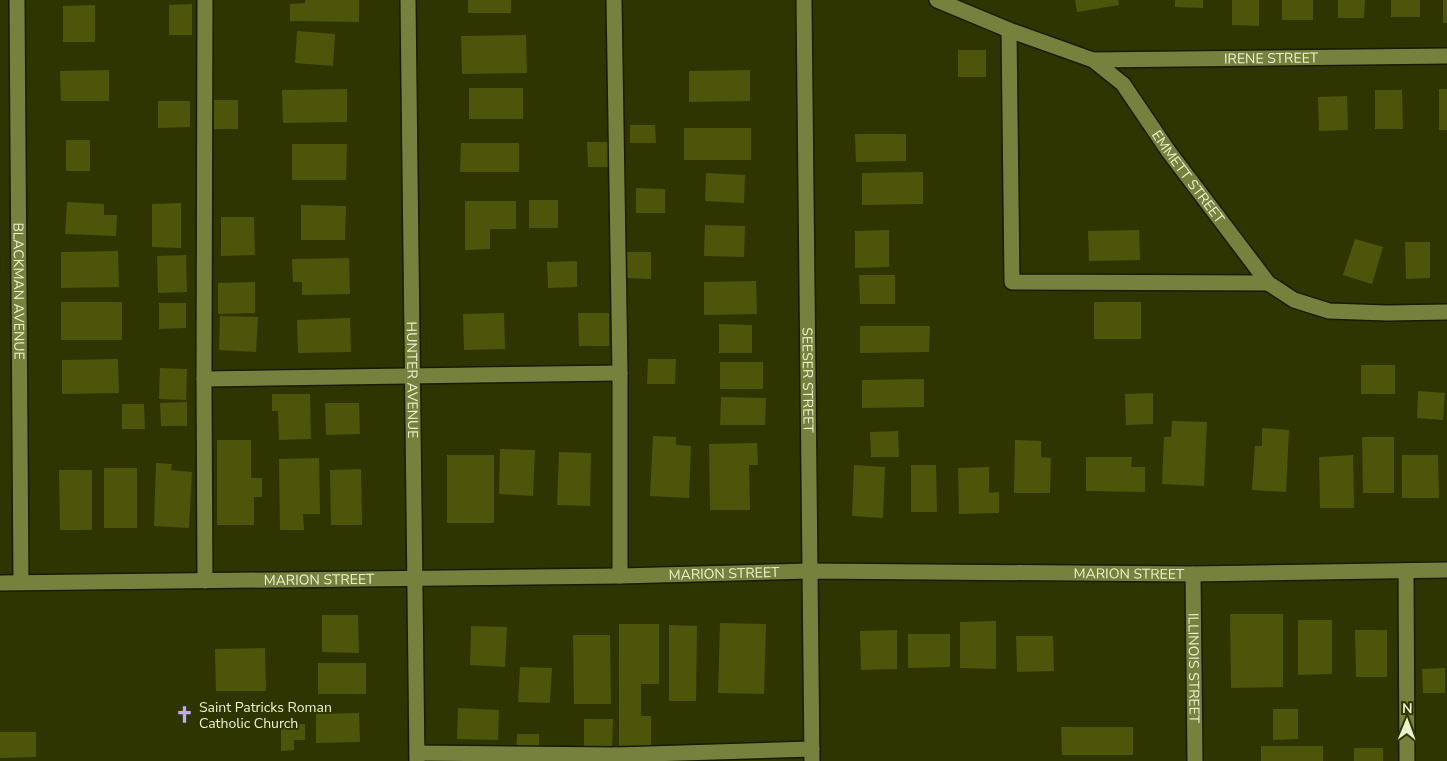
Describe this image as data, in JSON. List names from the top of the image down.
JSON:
{
  "streets": {
    "street": [
      "IRENE STREET",
      "EMMETT STREET",
      "BLACKMAN AVENUE",
      "SEESER STREET",
      "HUNTER AVENUE",
      "MARION STREET",
      "ILLINOIS STREET"
    ]
  },
  "crossings": [
    ["IRENE STREET", "EMMETT STREET"],
    ["BLACKMAN AVENUE", "MARION STREET"],
    ["SEESER STREET", "MARION STREET"],
    ["HUNTER AVENUE", "MARION STREET"],
    ["MARION STREET", "ILLINOIS STREET"]
  ],
  "places": {
    "church": ["Saint Patricks Roman Catholic Church"]
  },
  "north": "top"
}
